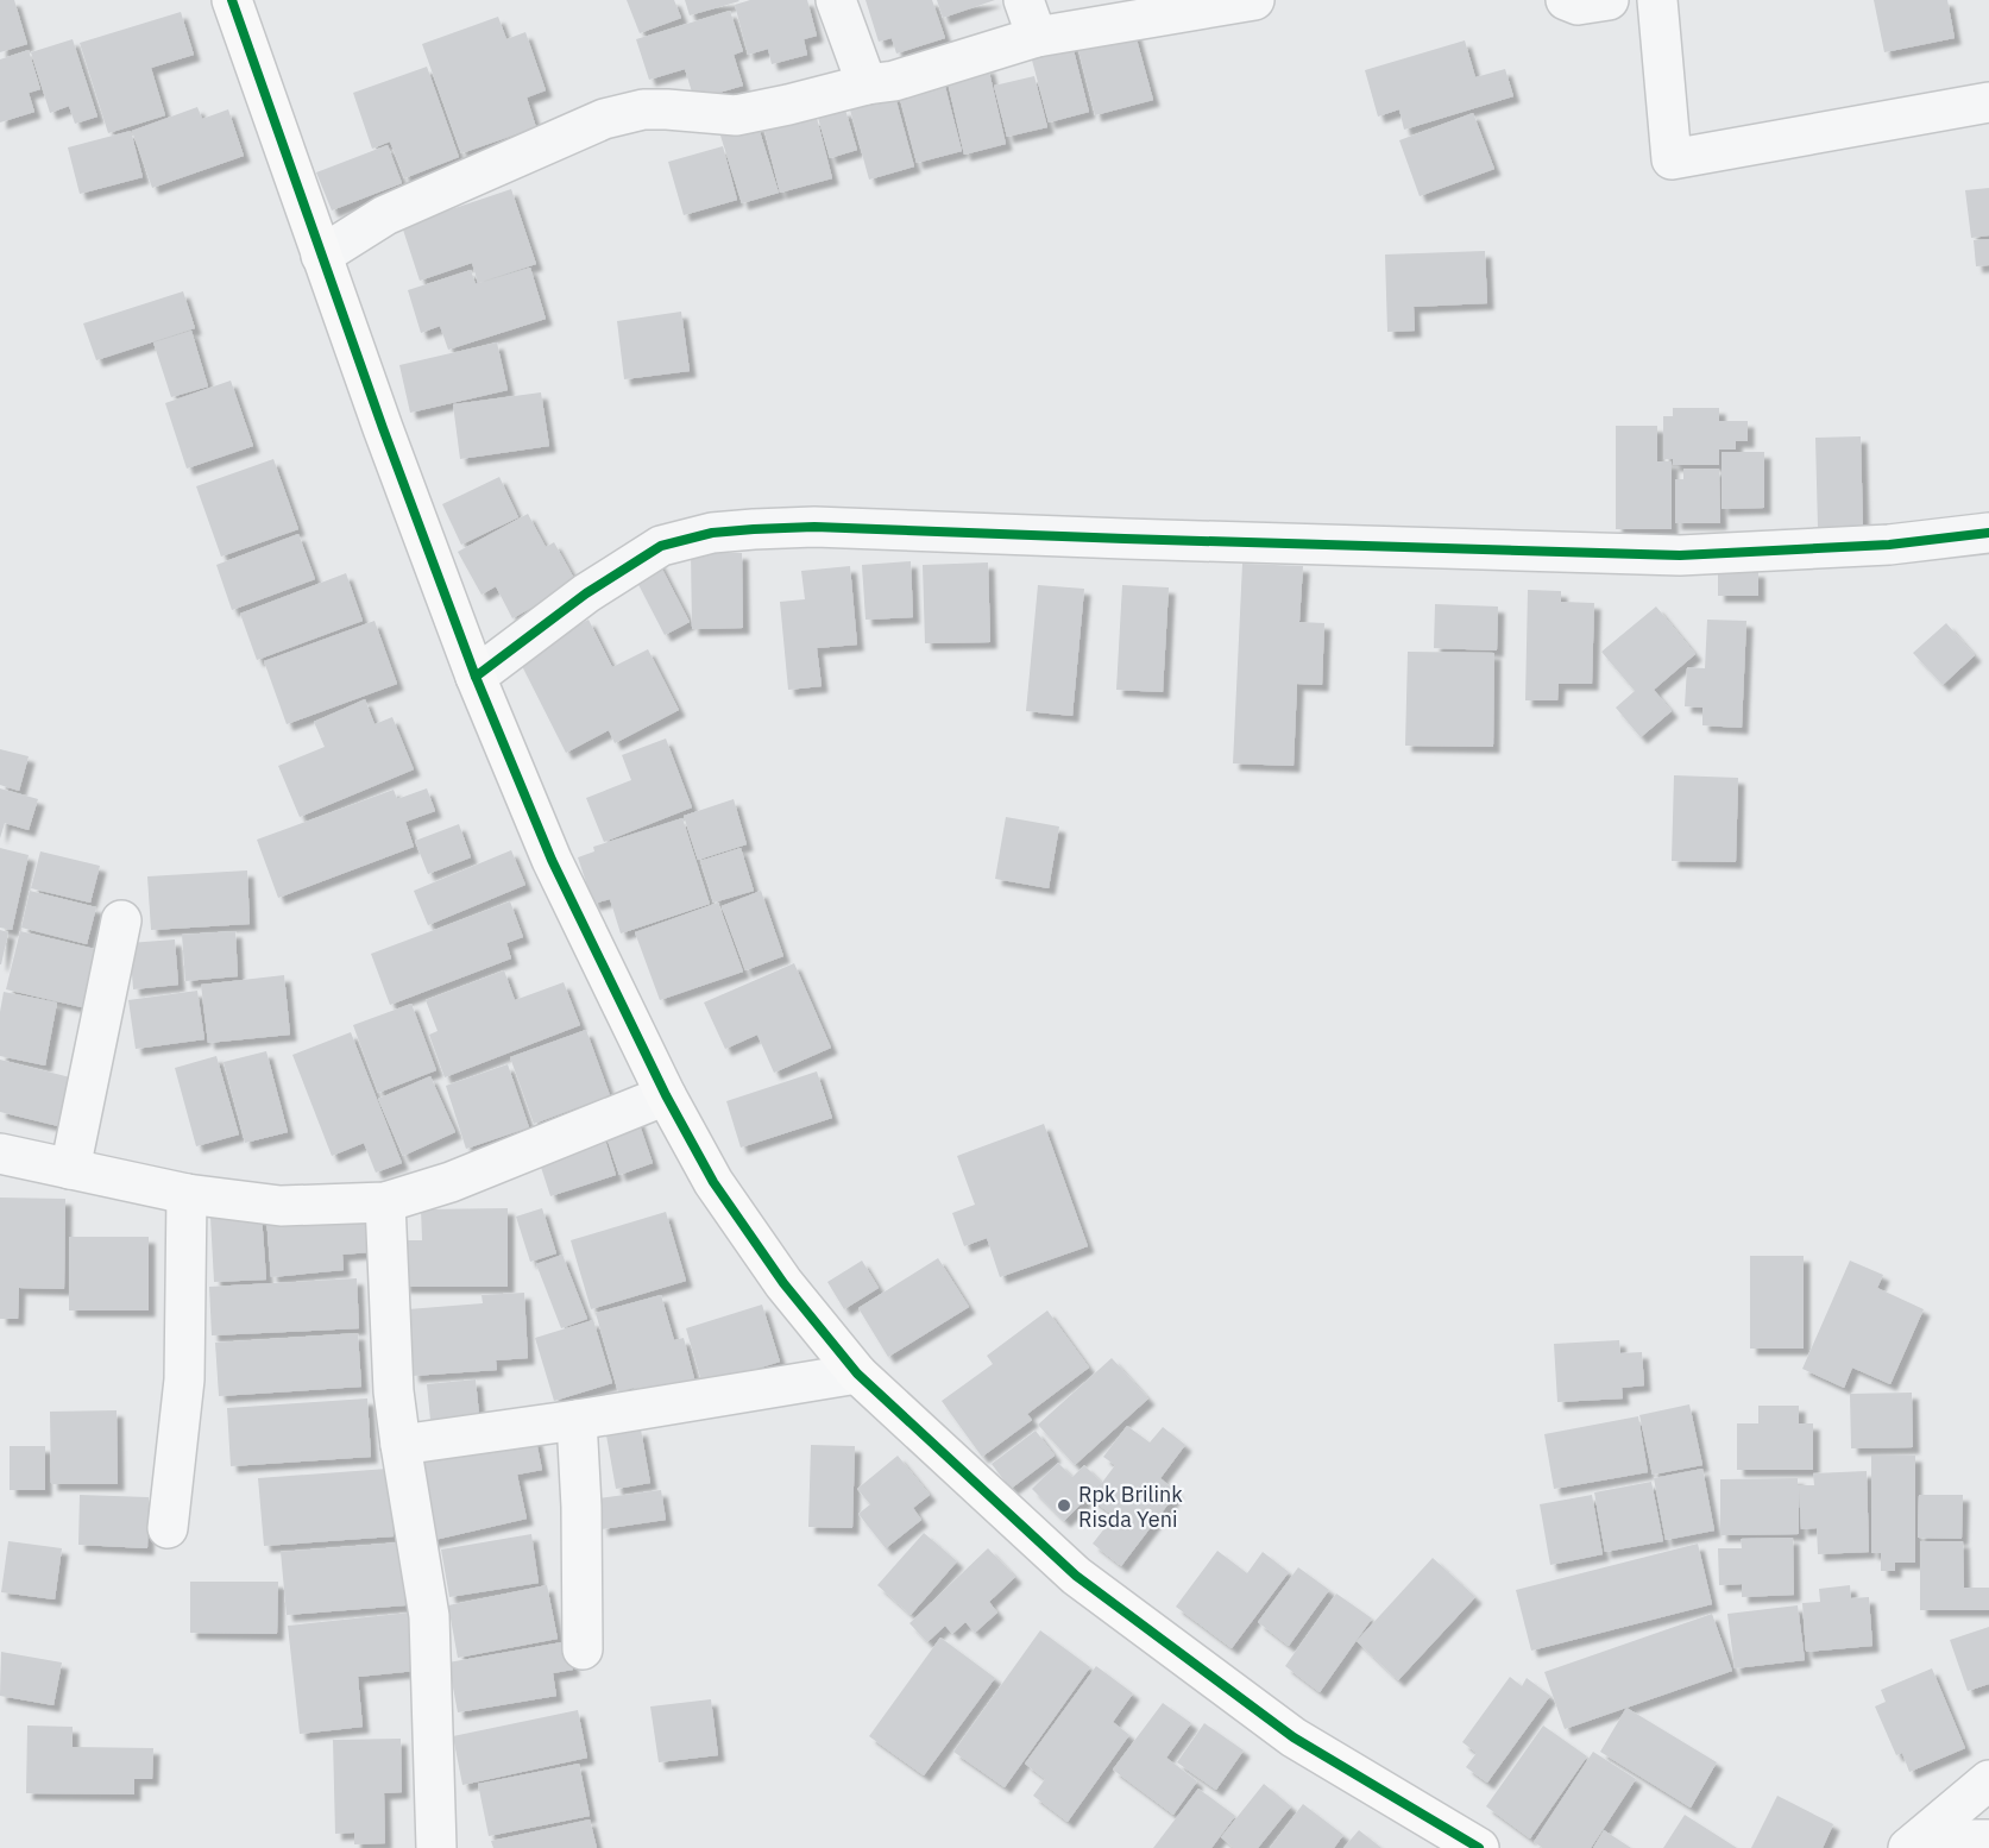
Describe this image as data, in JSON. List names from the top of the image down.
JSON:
{
  "places": ["Rpk Brilink Risda Yeni"]
}
